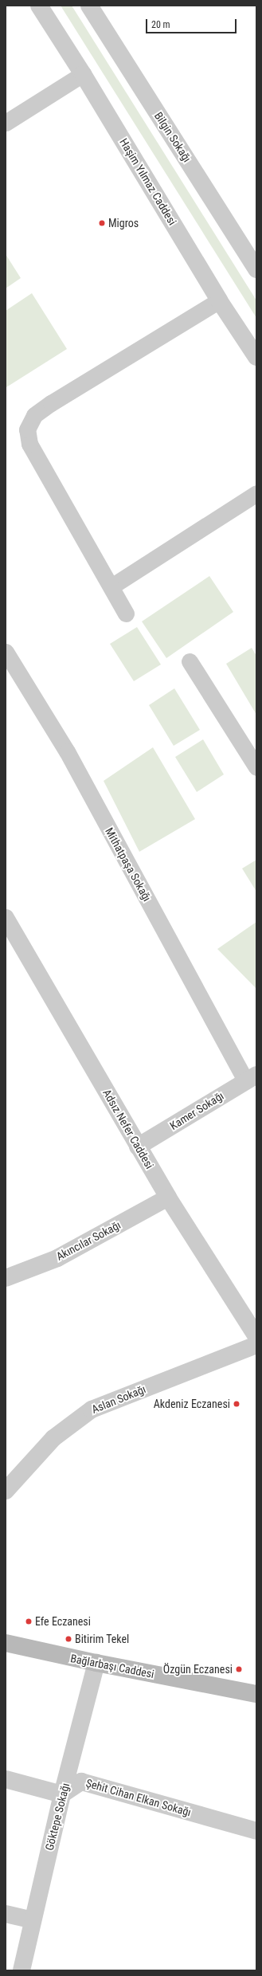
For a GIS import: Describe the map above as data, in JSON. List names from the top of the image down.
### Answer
{
  "streets": {
    "street": [
      "Bilgin Sokağı",
      "Haşim Yılmaz Caddesi",
      "Kamer Sokağı",
      "Adsız Nefer Caddesi",
      "Akıncılar Sokağı",
      "Aslan Sokağı",
      "Bağlarbaşı Caddesi",
      "Şehit Cihan Elkan Sokağı",
      "Göktepe Sokağı"
    ],
    "lane": ["Mithatpaşa Sokağı"]
  },
  "crossings": [
    ["Mithatpaşa Sokağı", "Kamer Sokağı"],
    ["Kamer Sokağı", "Adsız Nefer Caddesi"],
    ["Adsız Nefer Caddesi", "Akıncılar Sokağı"],
    ["Bağlarbaşı Caddesi", "Göktepe Sokağı"],
    ["Şehit Cihan Elkan Sokağı", "Göktepe Sokağı"]
  ],
  "places": [
    "Migros",
    "Akdeniz Eczanesi",
    "Efe Eczanesi",
    "Bitirim Tekel",
    "Özgün Eczanesi"
  ],
  "scale_bar": "20 m"
}
